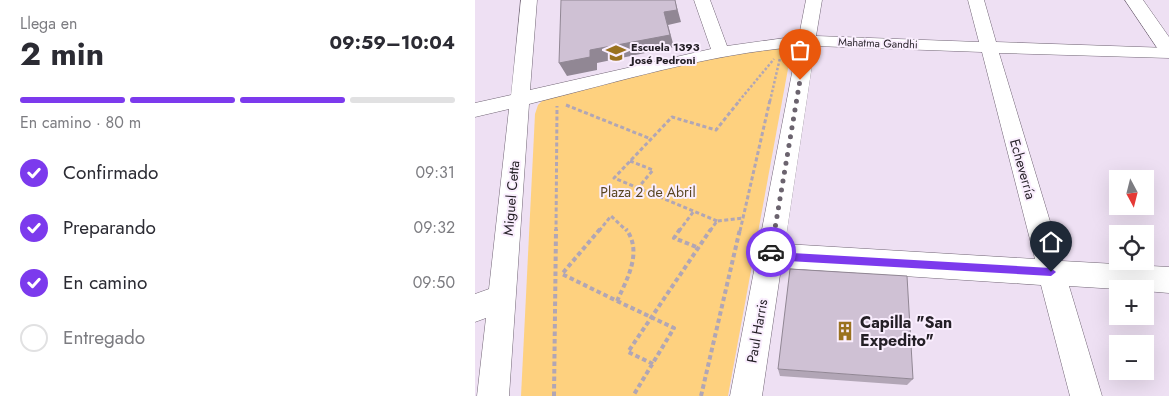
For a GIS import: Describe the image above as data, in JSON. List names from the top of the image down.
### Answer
{
  "streets": {
    "street": [
      "Mahatma Gandhi",
      "Echeverría",
      "Miguel Cetta",
      "Paul Harris"
    ]
  },
  "crossings": [
    ["Mahatma Gandhi", "Echeverría"],
    ["Mahatma Gandhi", "Miguel Cetta"],
    ["Mahatma Gandhi", "Paul Harris"]
  ],
  "parks": ["Plaza 2 de Abril"],
  "places": {
    "school or university": ["Escuela 1393 José Pedroni"],
    "building": ["Capilla \"San Expedito\""]
  },
  "north": "bottom",
  "page": {
    "heading": ["2 min", "Llega en", "09:59–10:04"],
    "bar": "En camino · 80 m",
    "list": [
      ["Confirmado", "09:31"],
      ["Preparando", "09:32"],
      ["En camino", "09:50"],
      "Entregado"
    ],
    "map_buttons": ["+", "−"]
  }
}
